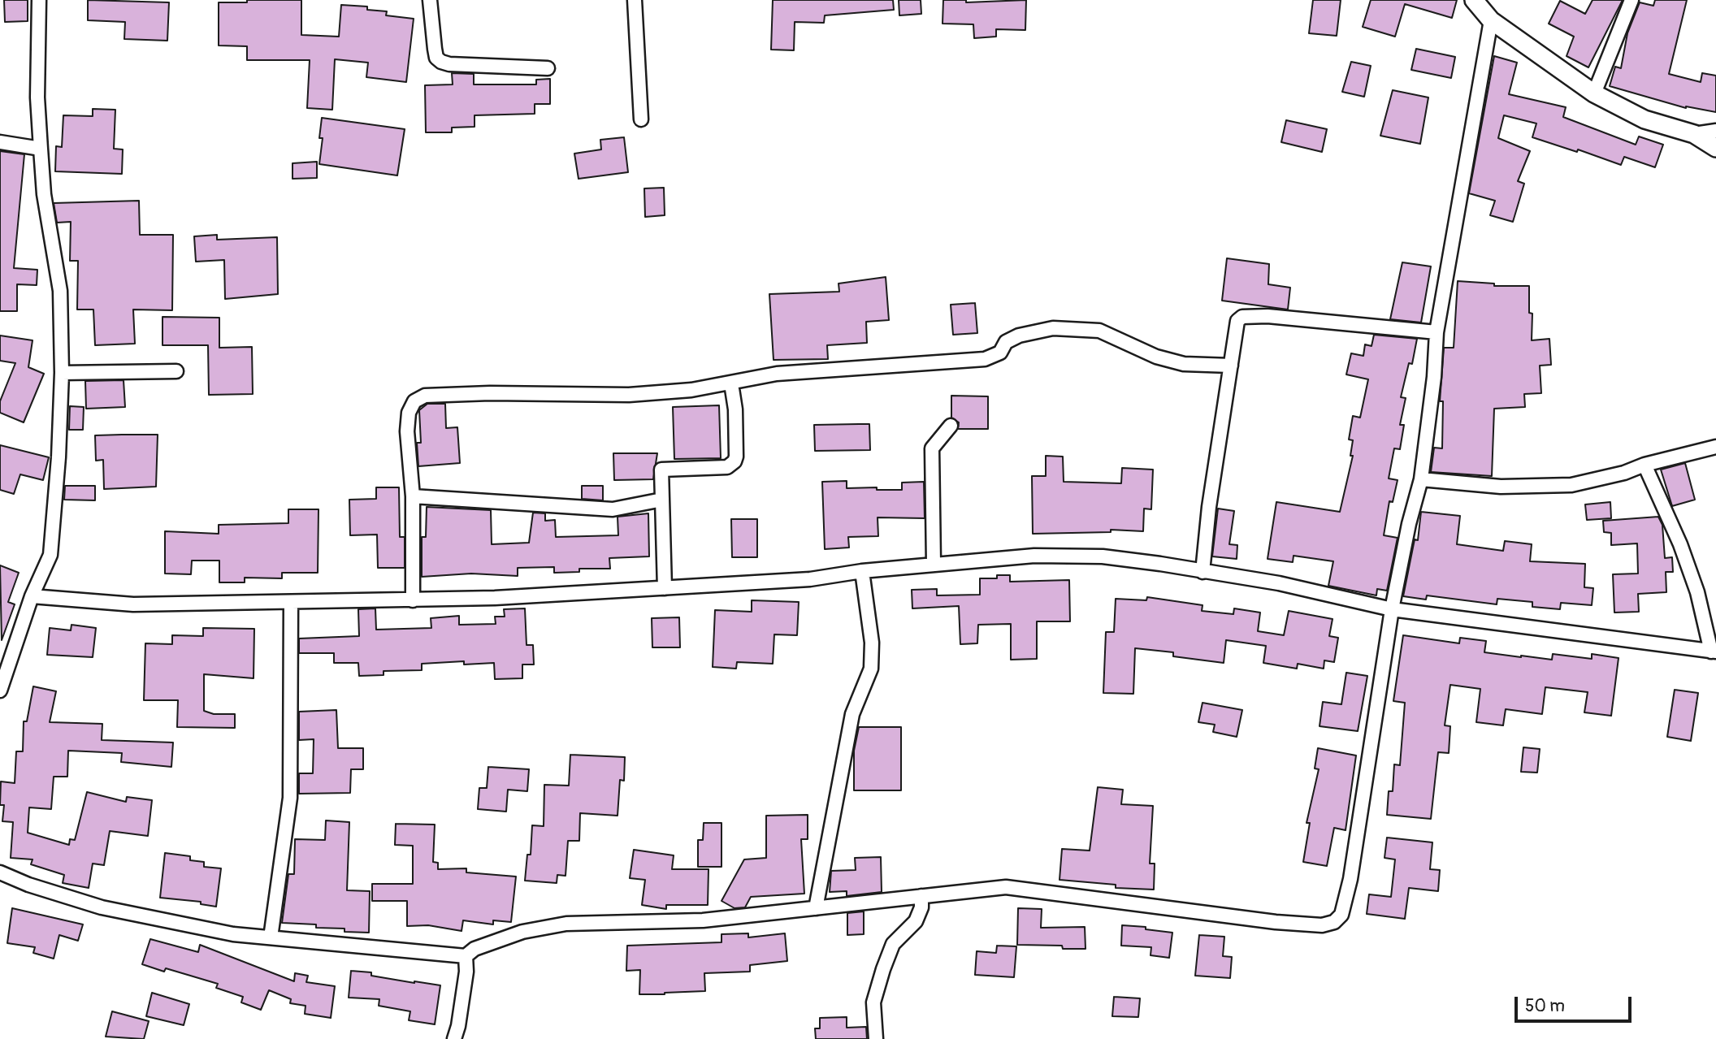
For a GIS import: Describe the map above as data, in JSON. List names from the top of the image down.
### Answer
{
  "scale_bar": "50 m"
}
